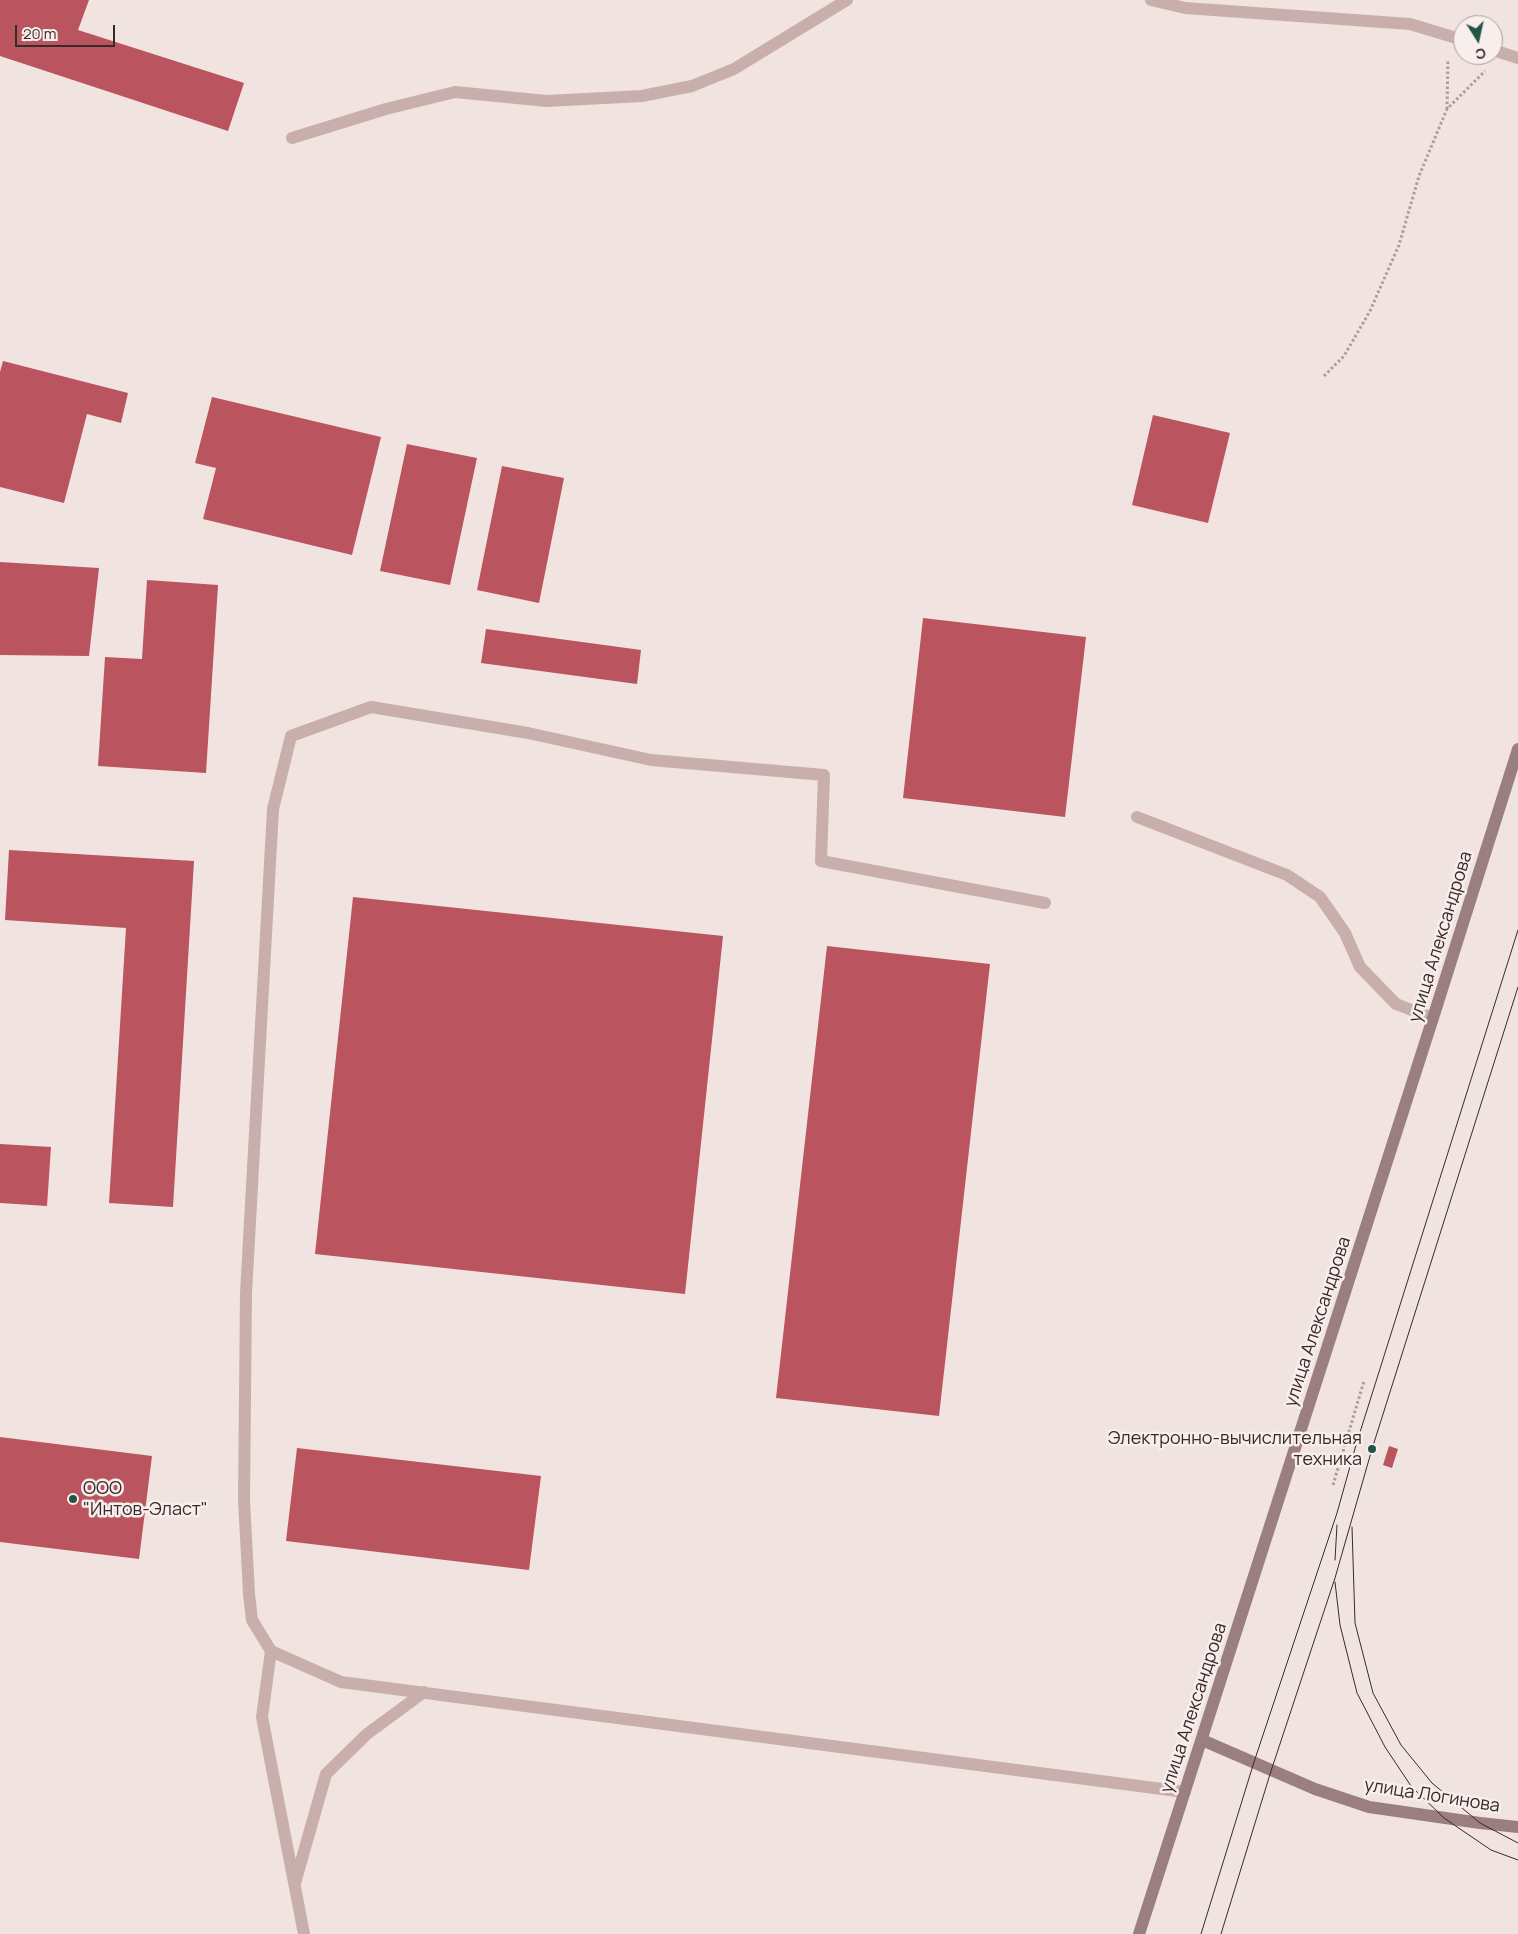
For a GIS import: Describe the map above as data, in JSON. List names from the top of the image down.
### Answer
{
  "streets": {
    "street": ["улица Александрова", "улица Логинова"]
  },
  "crossings": [
    ["улица Александрова", "улица Логинова"]
  ],
  "places": ["Электронно-вычислительная техника", "ООО \"Интов-Эласт\""],
  "scale_bar": "20 m",
  "north": "bottom"
}
